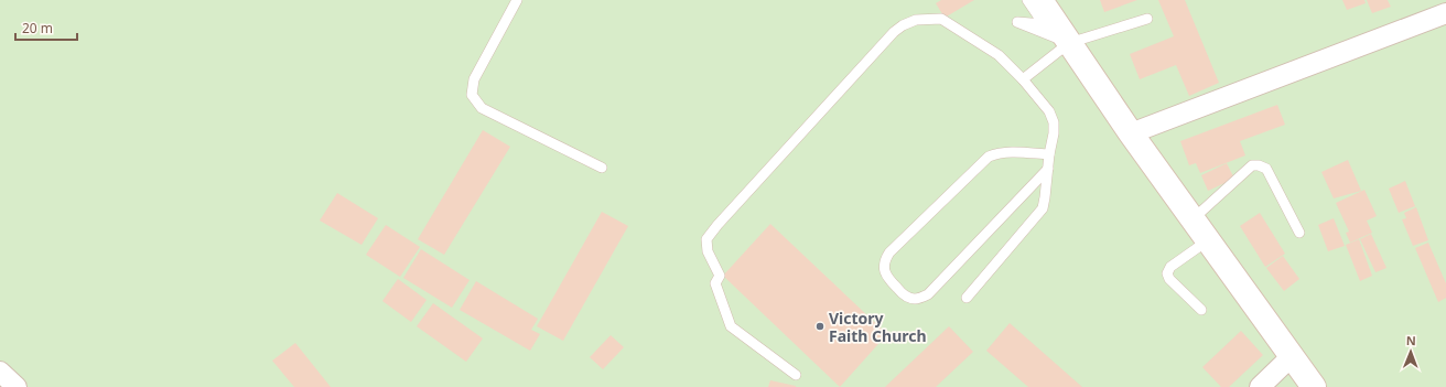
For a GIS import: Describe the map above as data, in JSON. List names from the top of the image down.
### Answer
{
  "places": ["Victory Faith Church"],
  "scale_bar": "20 m",
  "north": "top"
}
